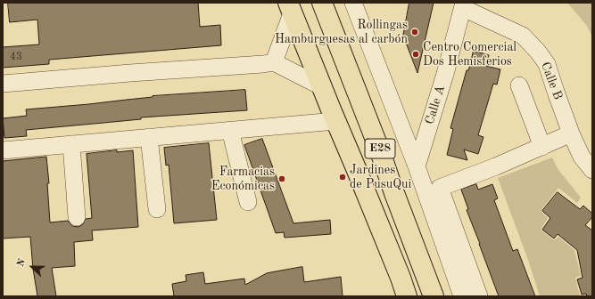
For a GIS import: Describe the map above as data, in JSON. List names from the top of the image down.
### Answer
{
  "streets": {
    "main road": ["E28"],
    "street": ["Calle B", "Calle A"]
  },
  "crossings": [
    ["Calle B", "Calle A"]
  ],
  "places": [
    "Rollingas Hamburguesas al carbón",
    "Centro Comercial Dos Hemisferios",
    "Jardines de PusuQui",
    "Farmacias Económicas"
  ],
  "house_numbers": ["43"],
  "north": "left"
}
